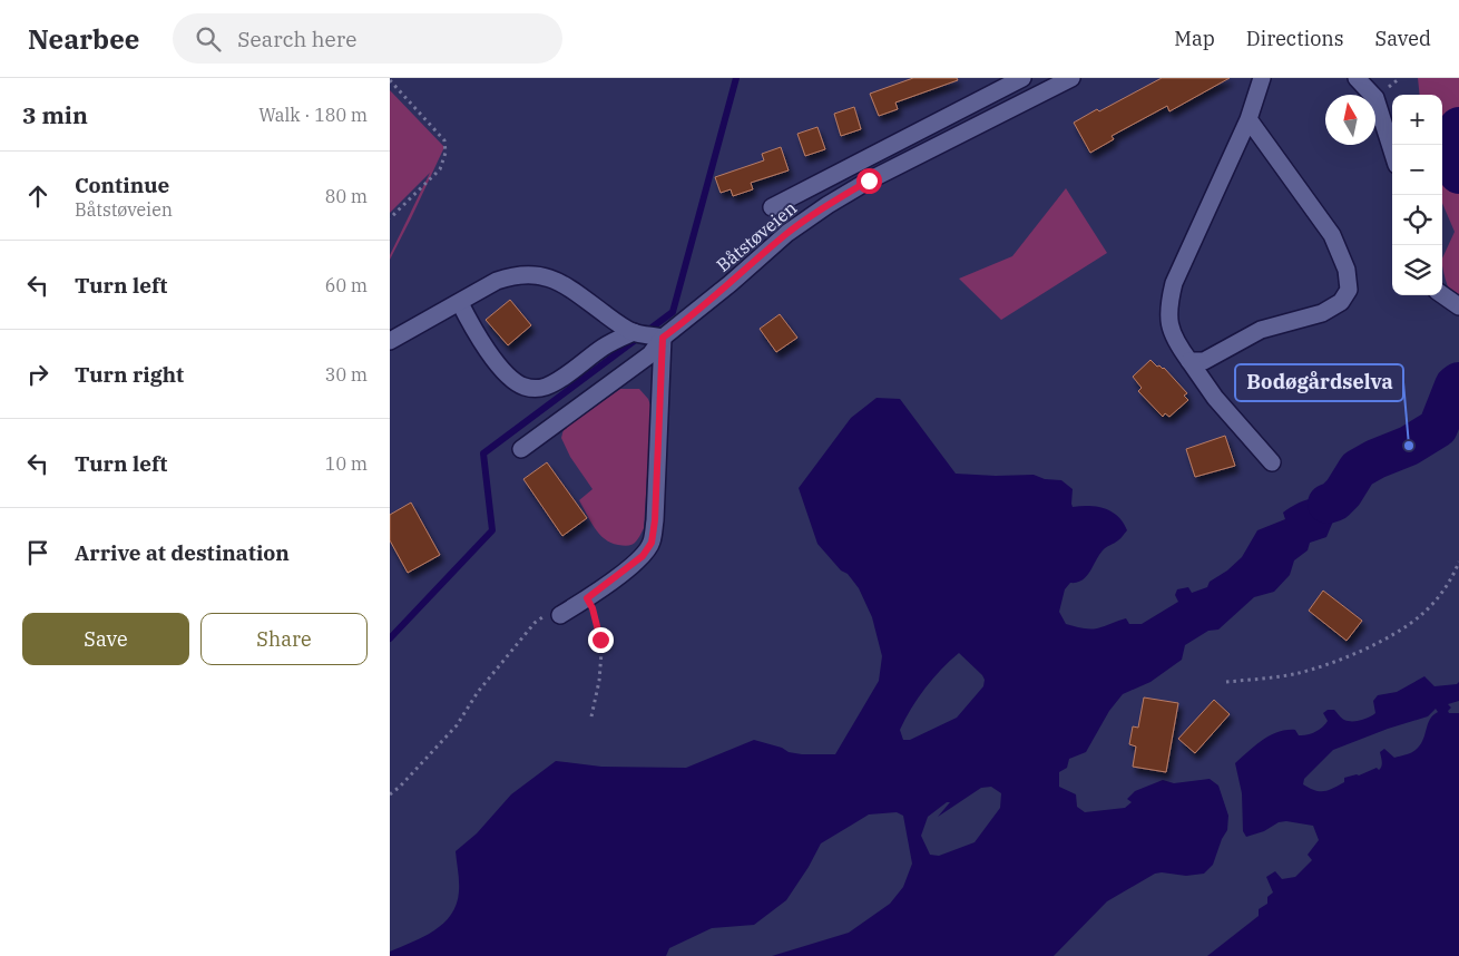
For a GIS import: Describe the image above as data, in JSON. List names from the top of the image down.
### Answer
{
  "streets": {
    "street": ["Båtstøveien"]
  },
  "places": ["Bodøgårdselva"],
  "north": "top",
  "page": {
    "header": "Nearbee",
    "search": "Search here",
    "nav": ["Map", "Directions", "Saved"],
    "heading": ["3 min", "Walk · 180 m"],
    "map_buttons": ["+", "−"],
    "list": [
      ["Continue", "Båtstøveien", "80 m"],
      ["Turn left", "60 m"],
      ["Turn right", "30 m"],
      ["Turn left", "10 m"],
      "Arrive at destination"
    ],
    "buttons": ["Save", "Share"]
  }
}
